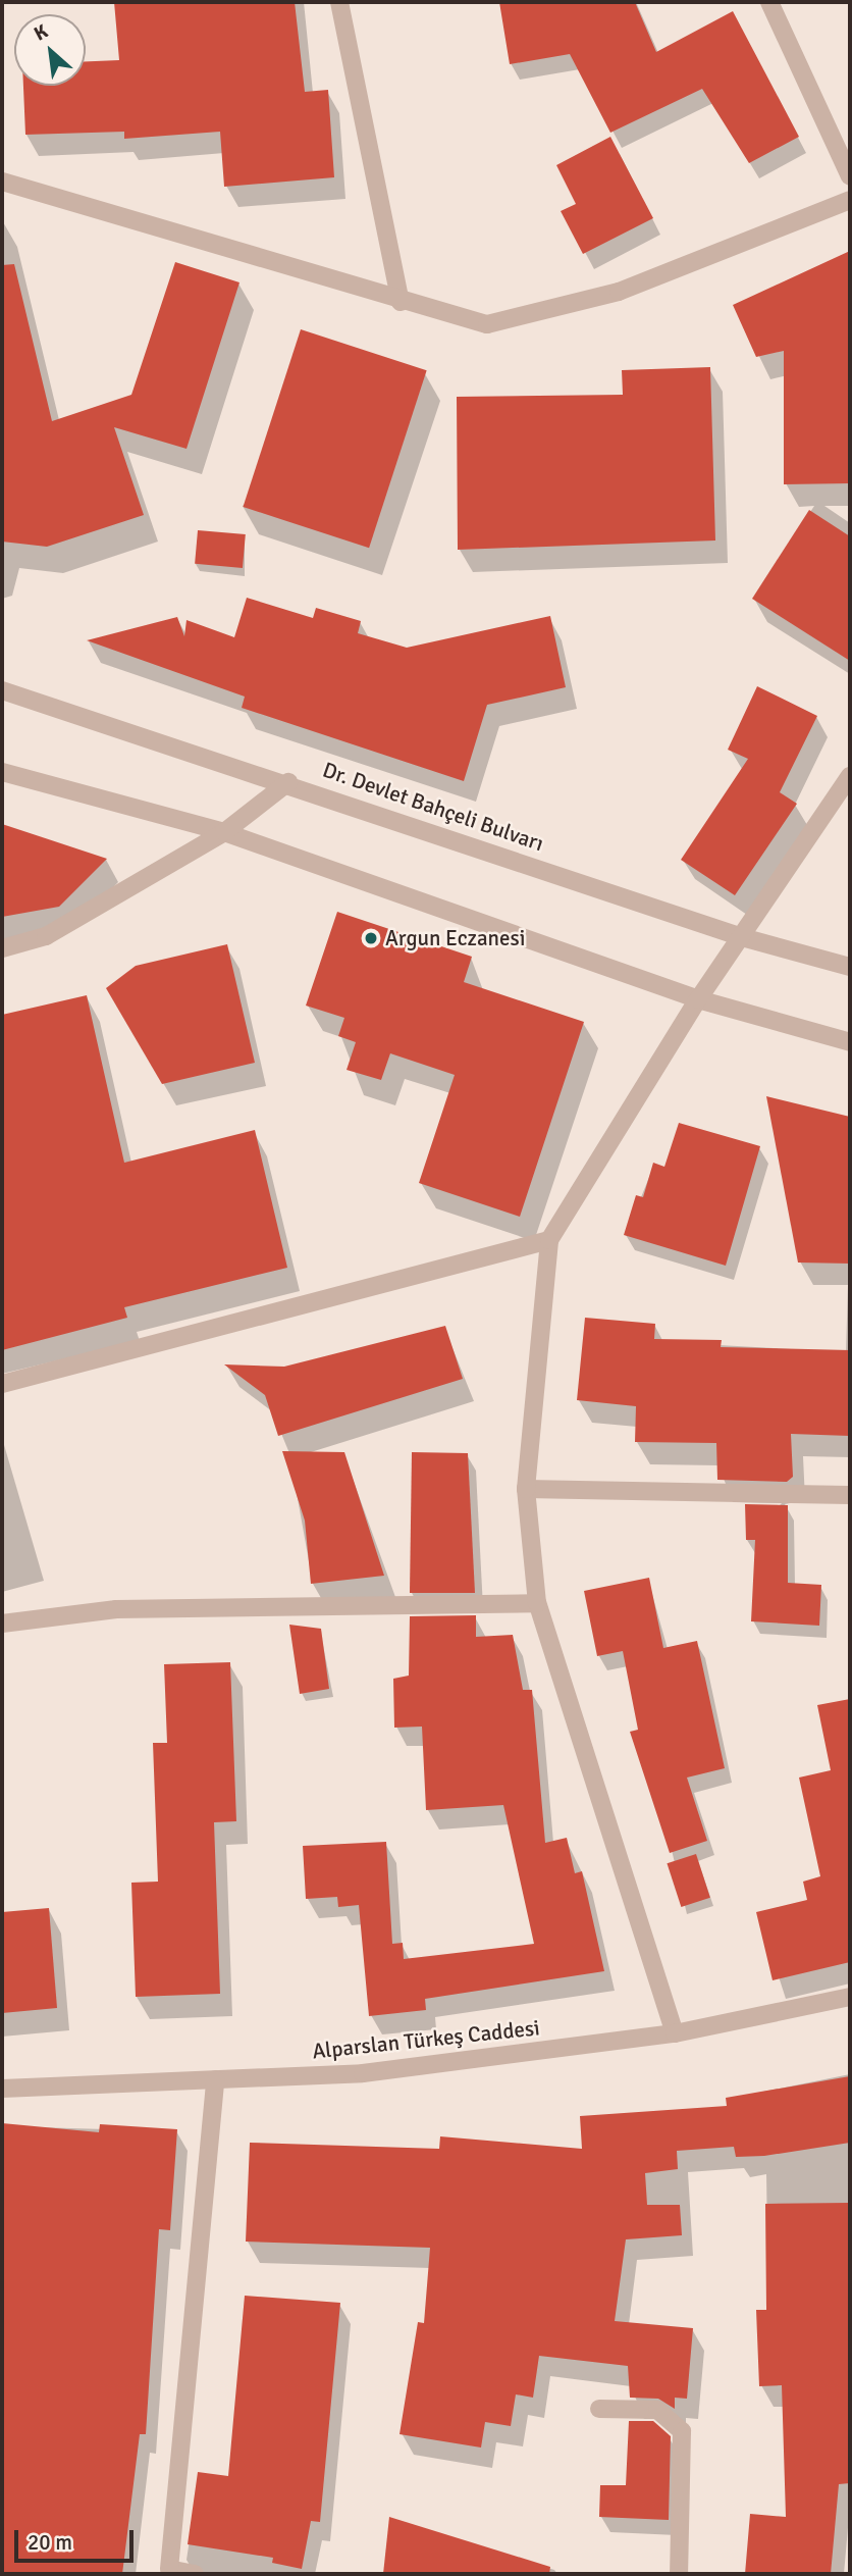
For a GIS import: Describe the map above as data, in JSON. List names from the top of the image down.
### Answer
{
  "streets": {
    "street": ["Dr. Devlet Bahçeli Bulvarı", "Alparslan Türkeş Caddesi"]
  },
  "places": ["Argun Eczanesi"],
  "scale_bar": "20 m",
  "north": "top left"
}
